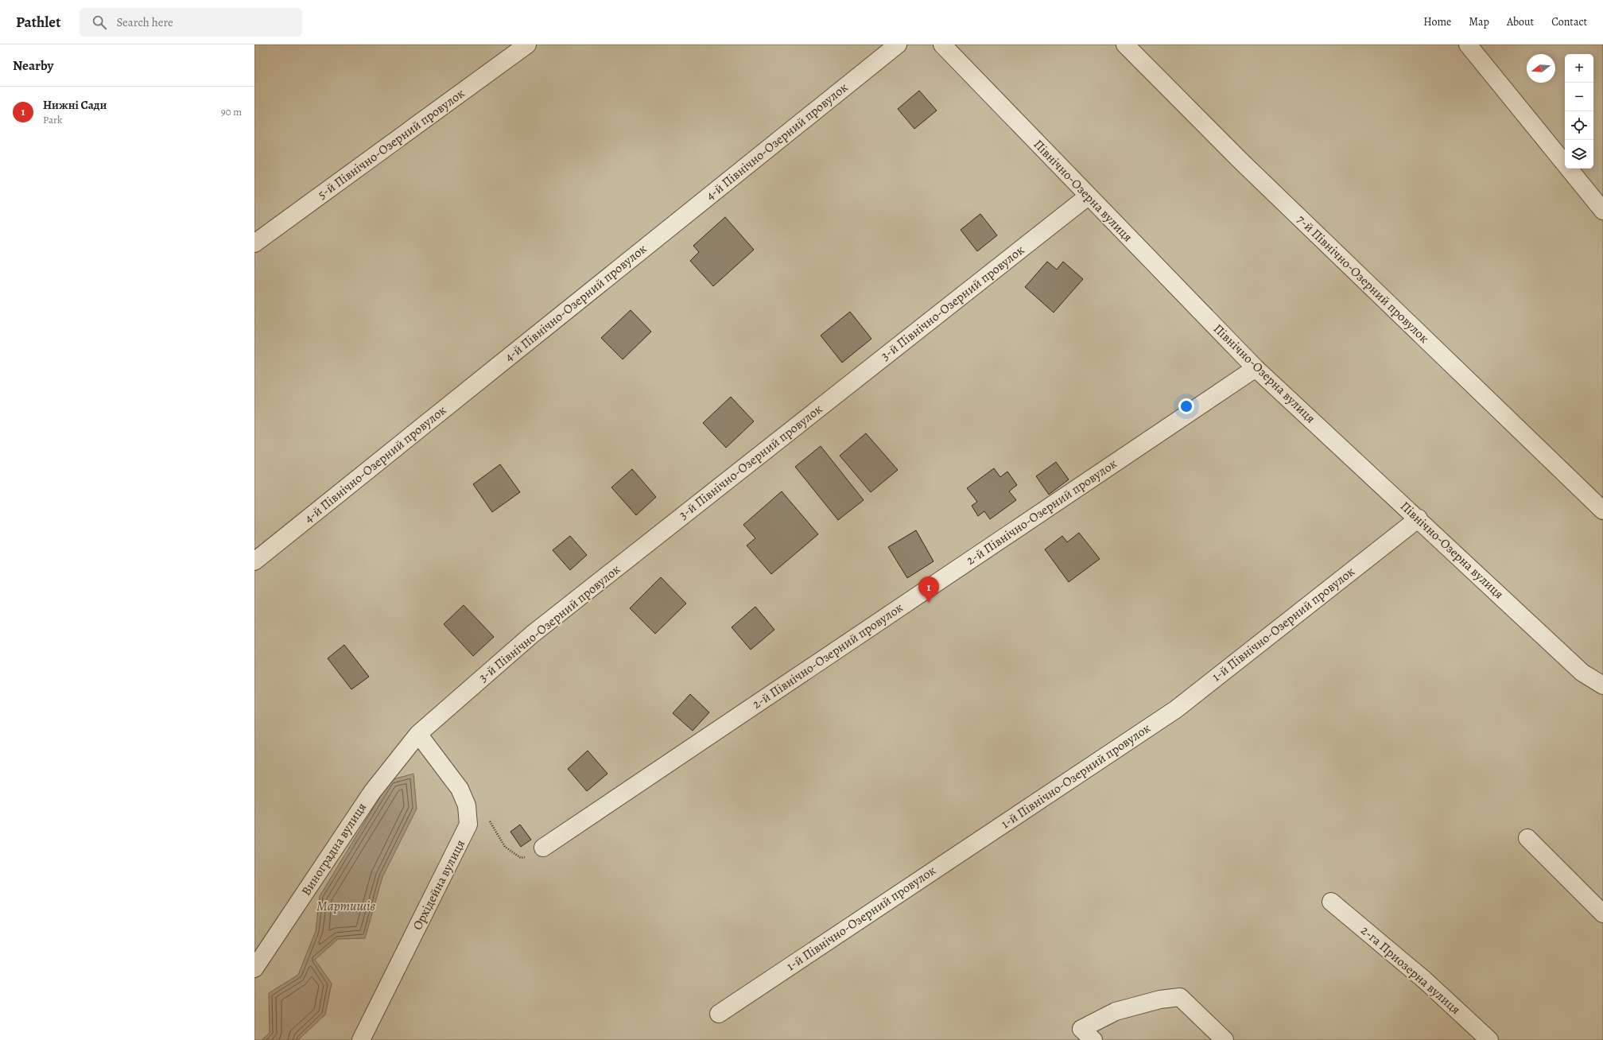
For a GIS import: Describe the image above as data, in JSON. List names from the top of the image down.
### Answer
{
  "streets": {
    "street": [
      "4-й Північно-Озерний провулок",
      "5-й Північно-Озерний провулок",
      "Північно-Озерна вулиця",
      "7-й Північно-Озерний провулок",
      "3-й Північно-Озерний провулок",
      "2-й Північно-Озерний провулок",
      "1-й Північно-Озерний провулок",
      "Виноградна вулиця",
      "Орхідейна вулиця",
      "2-га Приозерна вулиця"
    ]
  },
  "crossings": [
    ["Північно-Озерна вулиця", "3-й Північно-Озерний провулок"],
    ["Північно-Озерна вулиця", "2-й Північно-Озерний провулок"],
    ["Північно-Озерна вулиця", "1-й Північно-Озерний провулок"],
    ["3-й Північно-Озерний провулок", "Виноградна вулиця"],
    ["3-й Північно-Озерний провулок", "Орхідейна вулиця"],
    ["Виноградна вулиця", "Орхідейна вулиця"]
  ],
  "water": ["Мартишів"],
  "north": "left",
  "page": {
    "header": "Pathlet",
    "search": "Search here",
    "nav": [
      "Home",
      "Map",
      "About",
      "Contact"
    ],
    "heading": "Nearby",
    "map_buttons": ["+", "−"],
    "list": [
      {
        "mark": "1",
        "name": "Нижні Сади",
        "note": "Park",
        "value": "90 m"
      }
    ],
    "pins": "1"
  }
}
